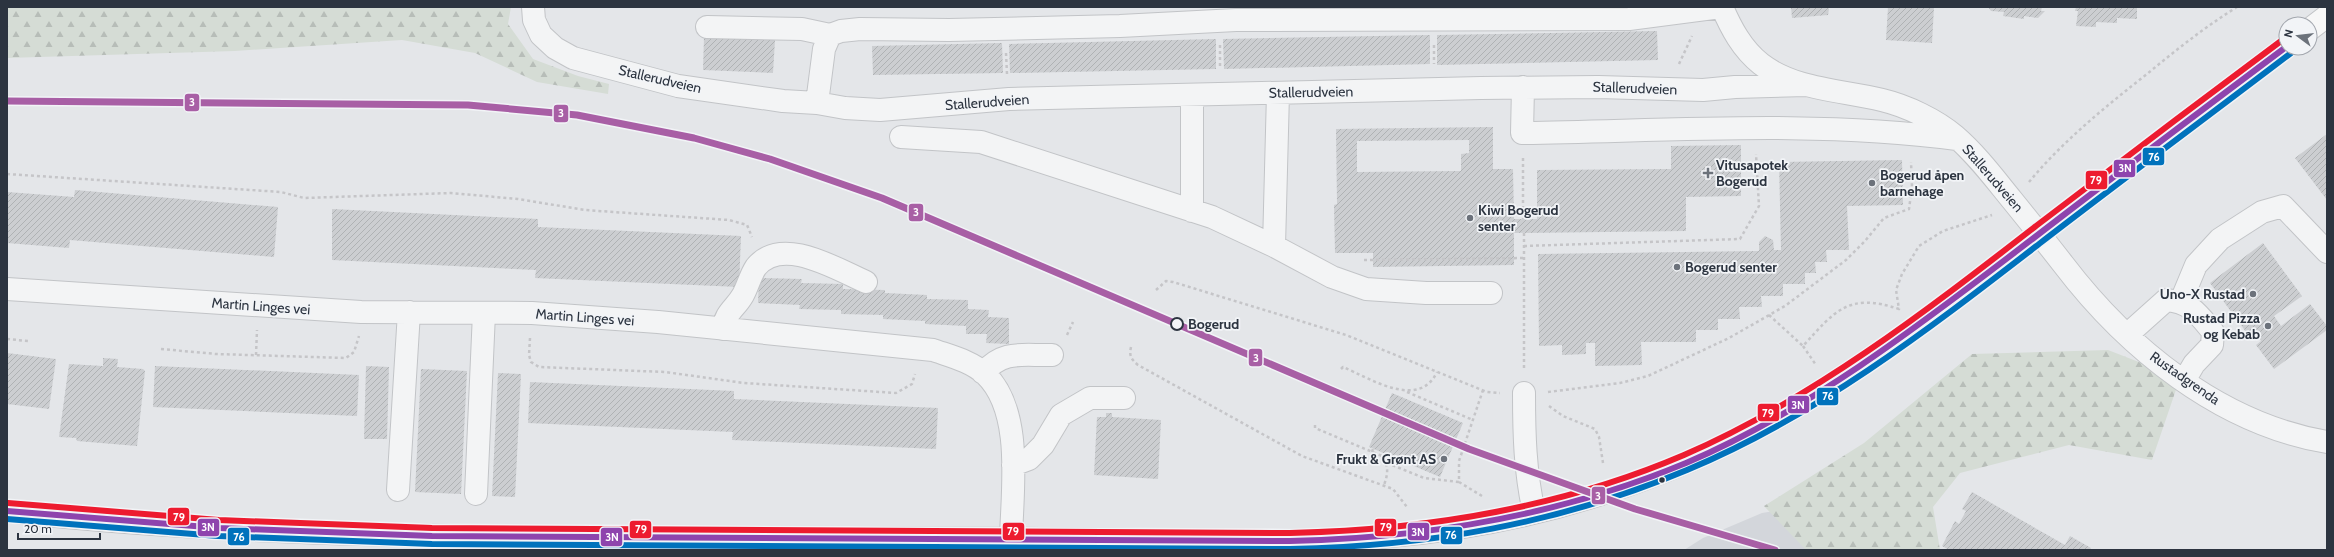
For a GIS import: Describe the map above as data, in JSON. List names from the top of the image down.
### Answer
{
  "streets": {
    "street": ["Stallerudveien", "Martin Linges vei", "Rustadgrenda"]
  },
  "crossings": [
    ["Stallerudveien", "Rustadgrenda"]
  ],
  "places": {
    "health": ["Vitusapotek Bogerud"],
    "other": [
      "Bogerud åpen barnehage",
      "Kiwi Bogerud senter",
      "Bogerud senter",
      "Uno-X Rustad",
      "Bogerud",
      "Rustad Pizza og Kebab",
      "Frukt & Grønt AS"
    ]
  },
  "lines": [
    "transit line 79",
    "transit line 3N",
    "transit line 76",
    "transit line 3"
  ],
  "scale_bar": "20 m",
  "north": "left"
}
